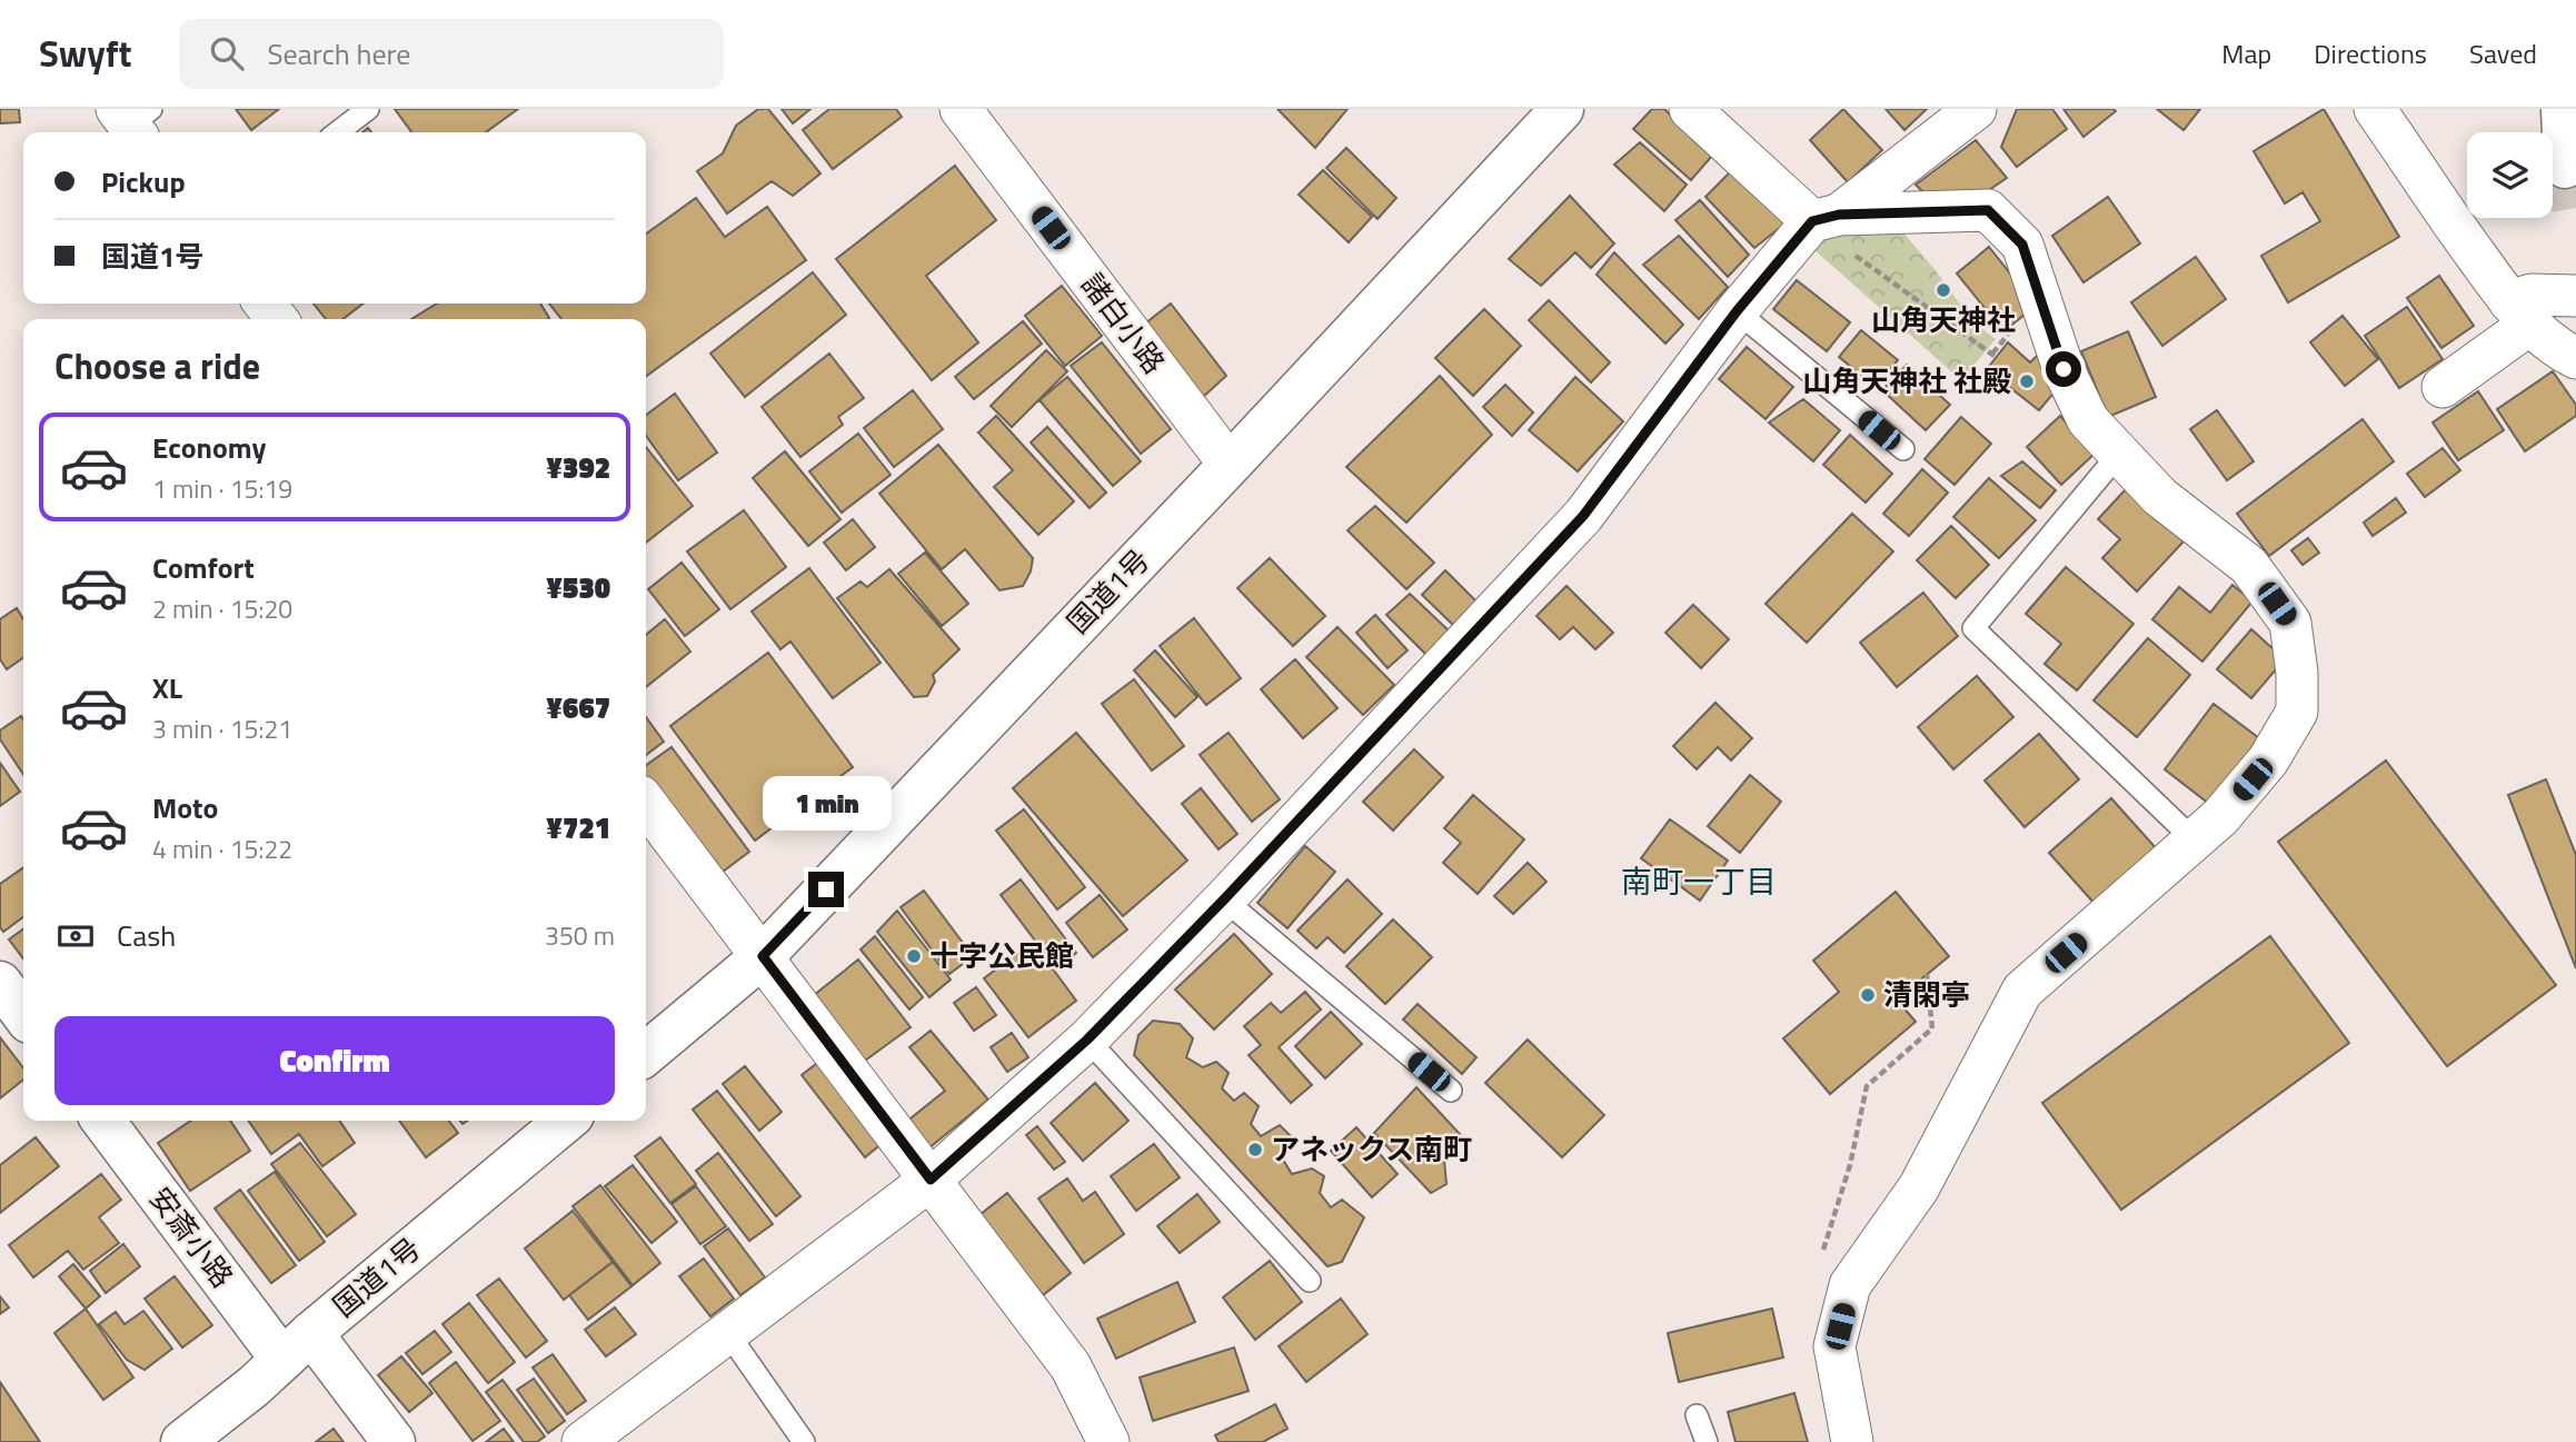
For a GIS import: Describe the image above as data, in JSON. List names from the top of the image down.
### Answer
{
  "streets": {
    "main road": ["国道1号", "安斎小路"],
    "street": ["諸白小路"]
  },
  "crossings": [
    ["諸白小路", "国道1号"],
    ["国道1号", "安斎小路"]
  ],
  "districts": ["南町一丁目"],
  "places": [
    "山角天神社",
    "山角天神社 社殿",
    "十字公民館",
    "清閑亭",
    "アネックス南町"
  ],
  "page": {
    "header": "Swyft",
    "search": "Search here",
    "nav": ["Map", "Directions", "Saved"],
    "banner": ["Pickup", "国道1号"],
    "heading": "Choose a ride",
    "list": [
      {
        "name": "Economy",
        "note": "1 min · 15:19",
        "value": "¥392"
      },
      {
        "name": "Comfort",
        "note": "2 min · 15:20",
        "value": "¥530"
      },
      {
        "name": "XL",
        "note": "3 min · 15:21",
        "value": "¥667"
      },
      {
        "name": "Moto",
        "note": "4 min · 15:22",
        "value": "¥721"
      }
    ],
    "bubble": "1 min",
    "pay": ["Cash", "350 m"],
    "buttons": "Confirm"
  }
}
